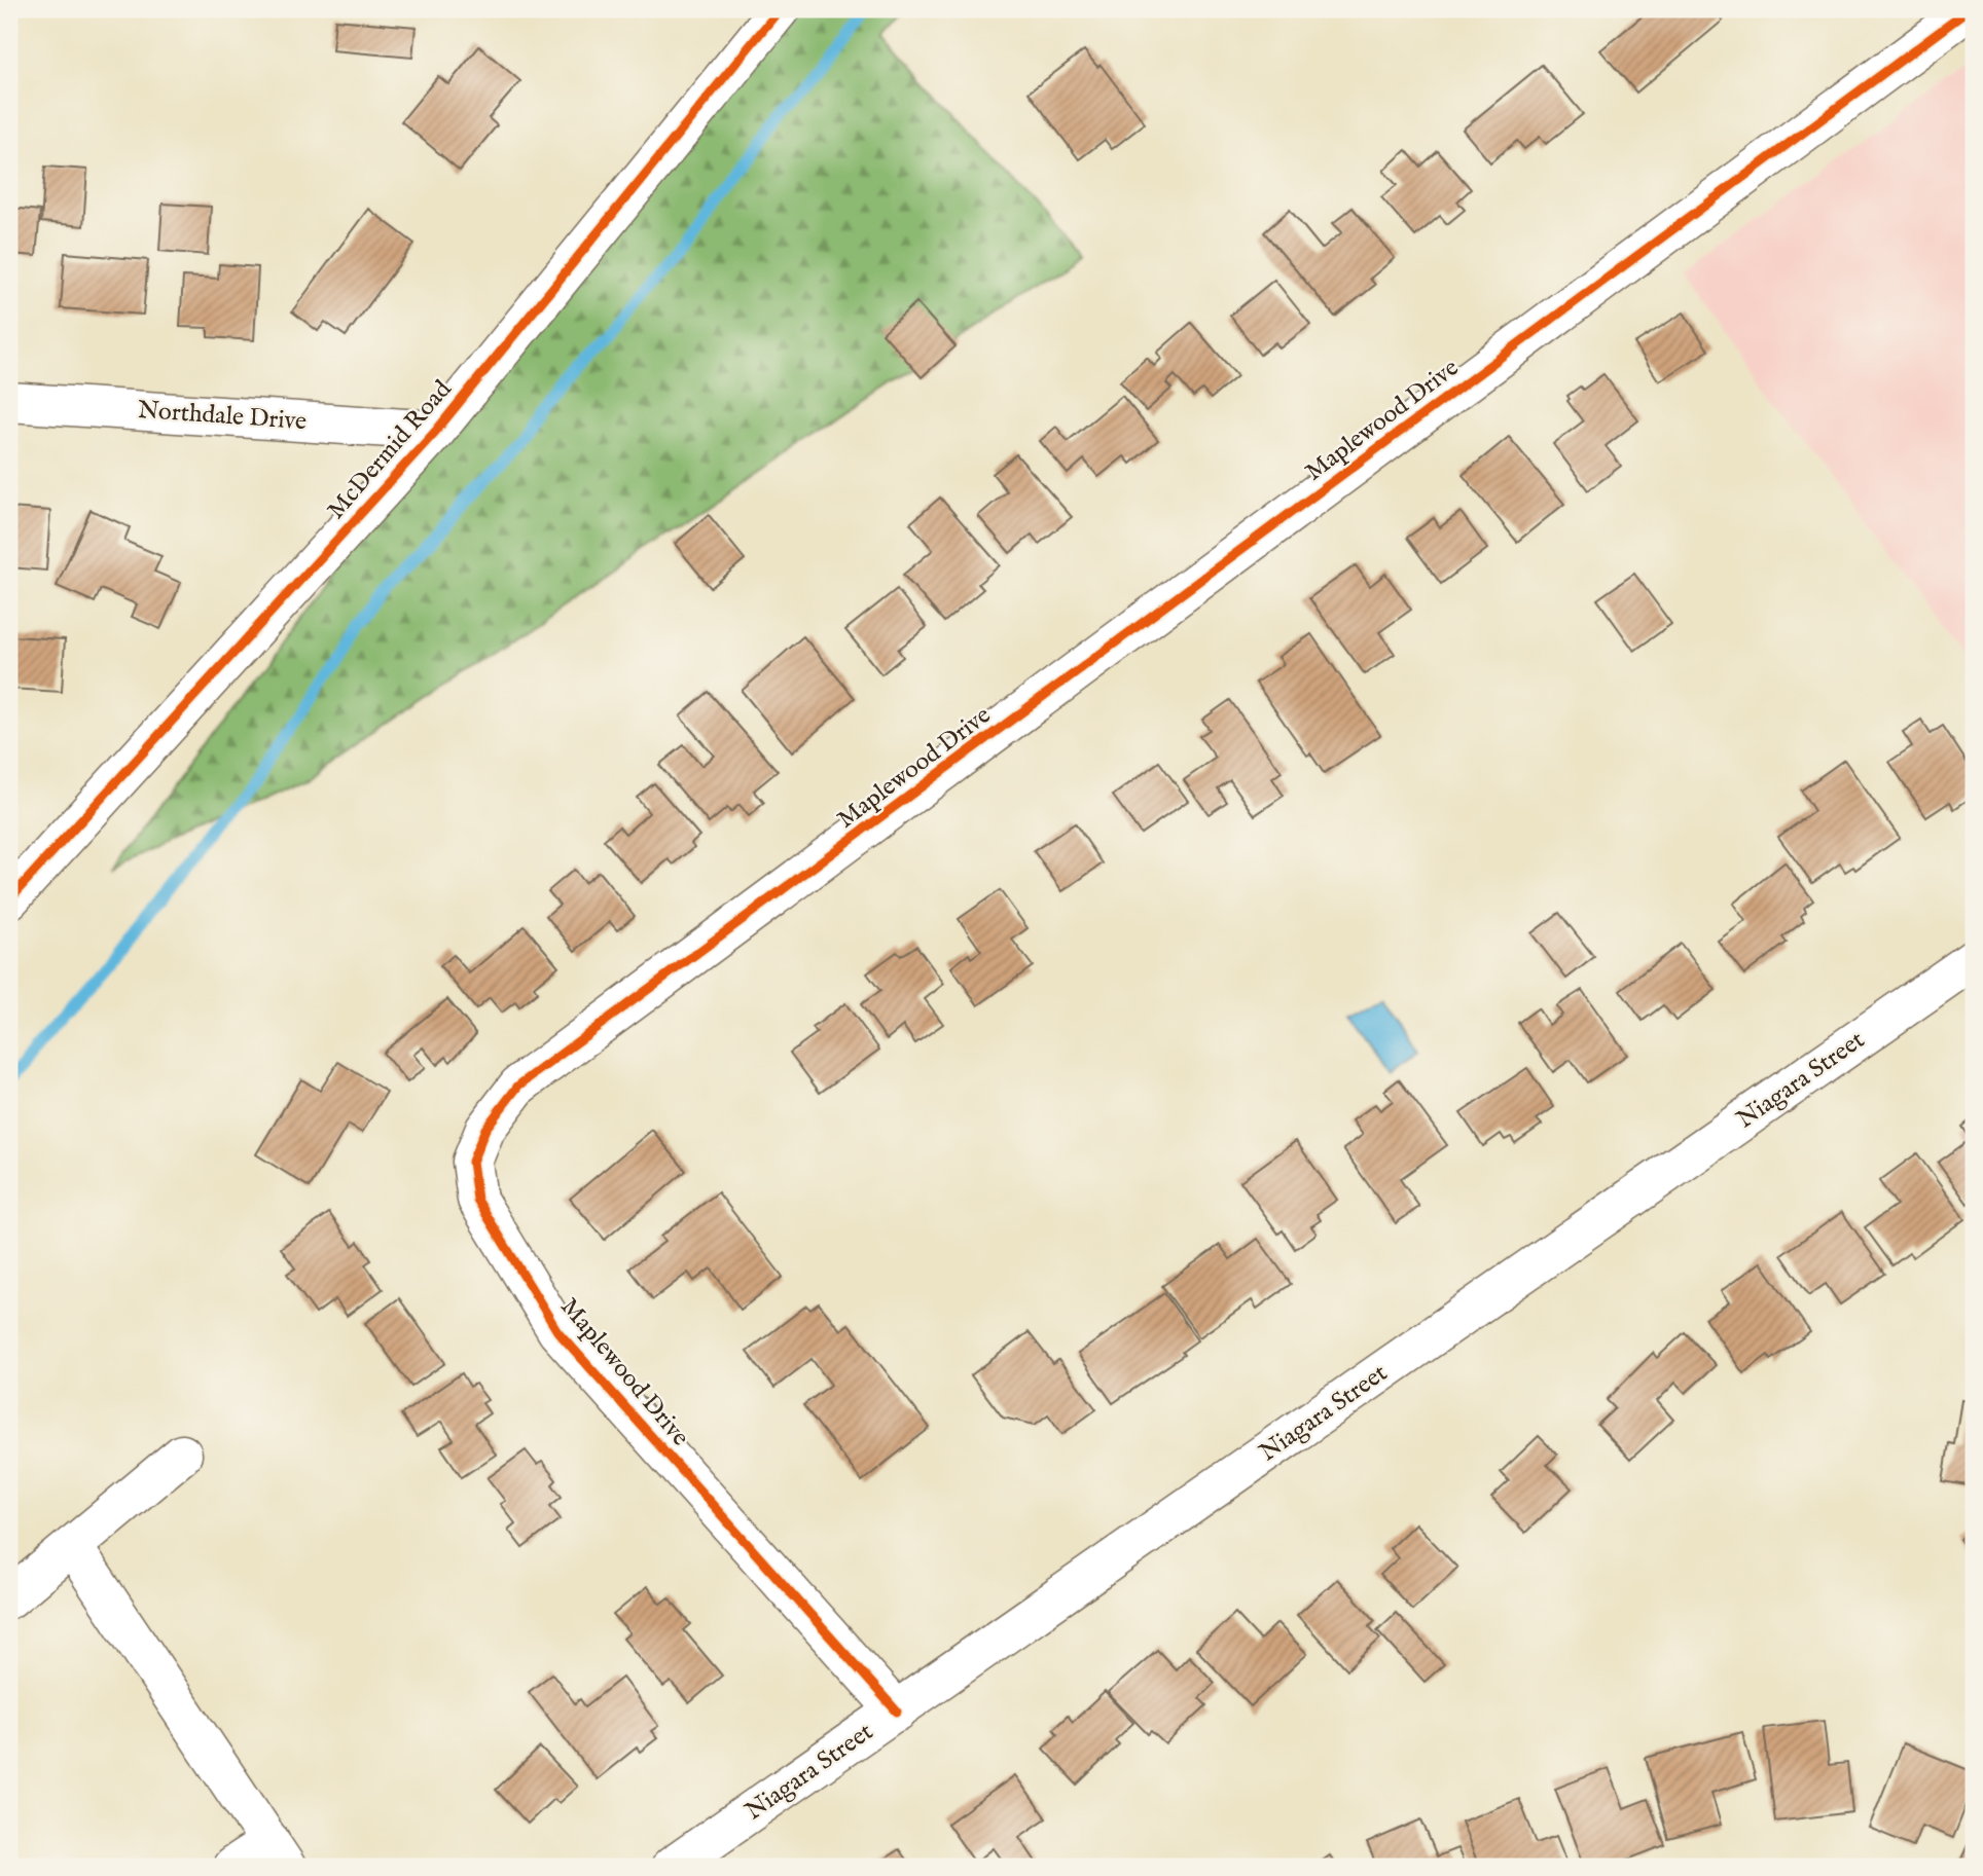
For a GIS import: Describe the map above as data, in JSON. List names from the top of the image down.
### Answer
{
  "streets": {
    "street": [
      "Northdale Drive",
      "Maplewood Drive",
      "McDermid Road",
      "Niagara Street"
    ]
  },
  "crossings": [
    ["Northdale Drive", "McDermid Road"],
    ["Maplewood Drive", "Niagara Street"]
  ]
}
